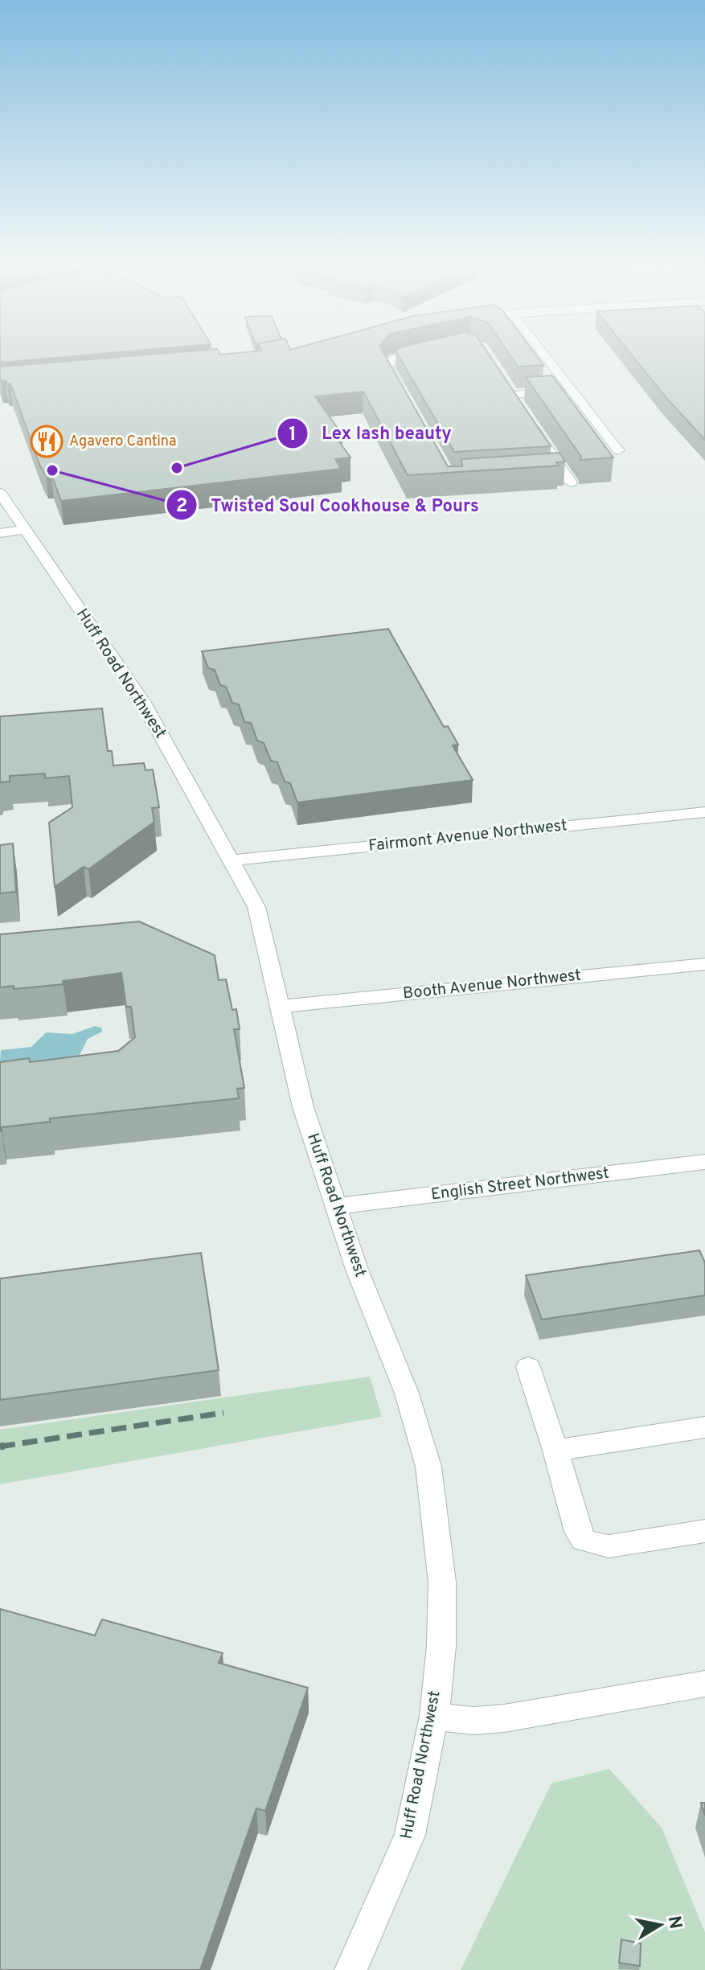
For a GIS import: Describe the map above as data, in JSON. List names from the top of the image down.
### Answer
{
  "streets": {
    "street": [
      "Huff Road Northwest",
      "Fairmont Avenue Northwest",
      "Booth Avenue Northwest",
      "English Street Northwest"
    ]
  },
  "crossings": [
    ["Huff Road Northwest", "Fairmont Avenue Northwest"],
    ["Huff Road Northwest", "Booth Avenue Northwest"],
    ["Huff Road Northwest", "English Street Northwest"]
  ],
  "places": {
    "restaurant": ["Agavero Cantina"],
    "other": ["Lex lash beauty", "Twisted Soul Cookhouse & Pours"]
  },
  "north": "right"
}
